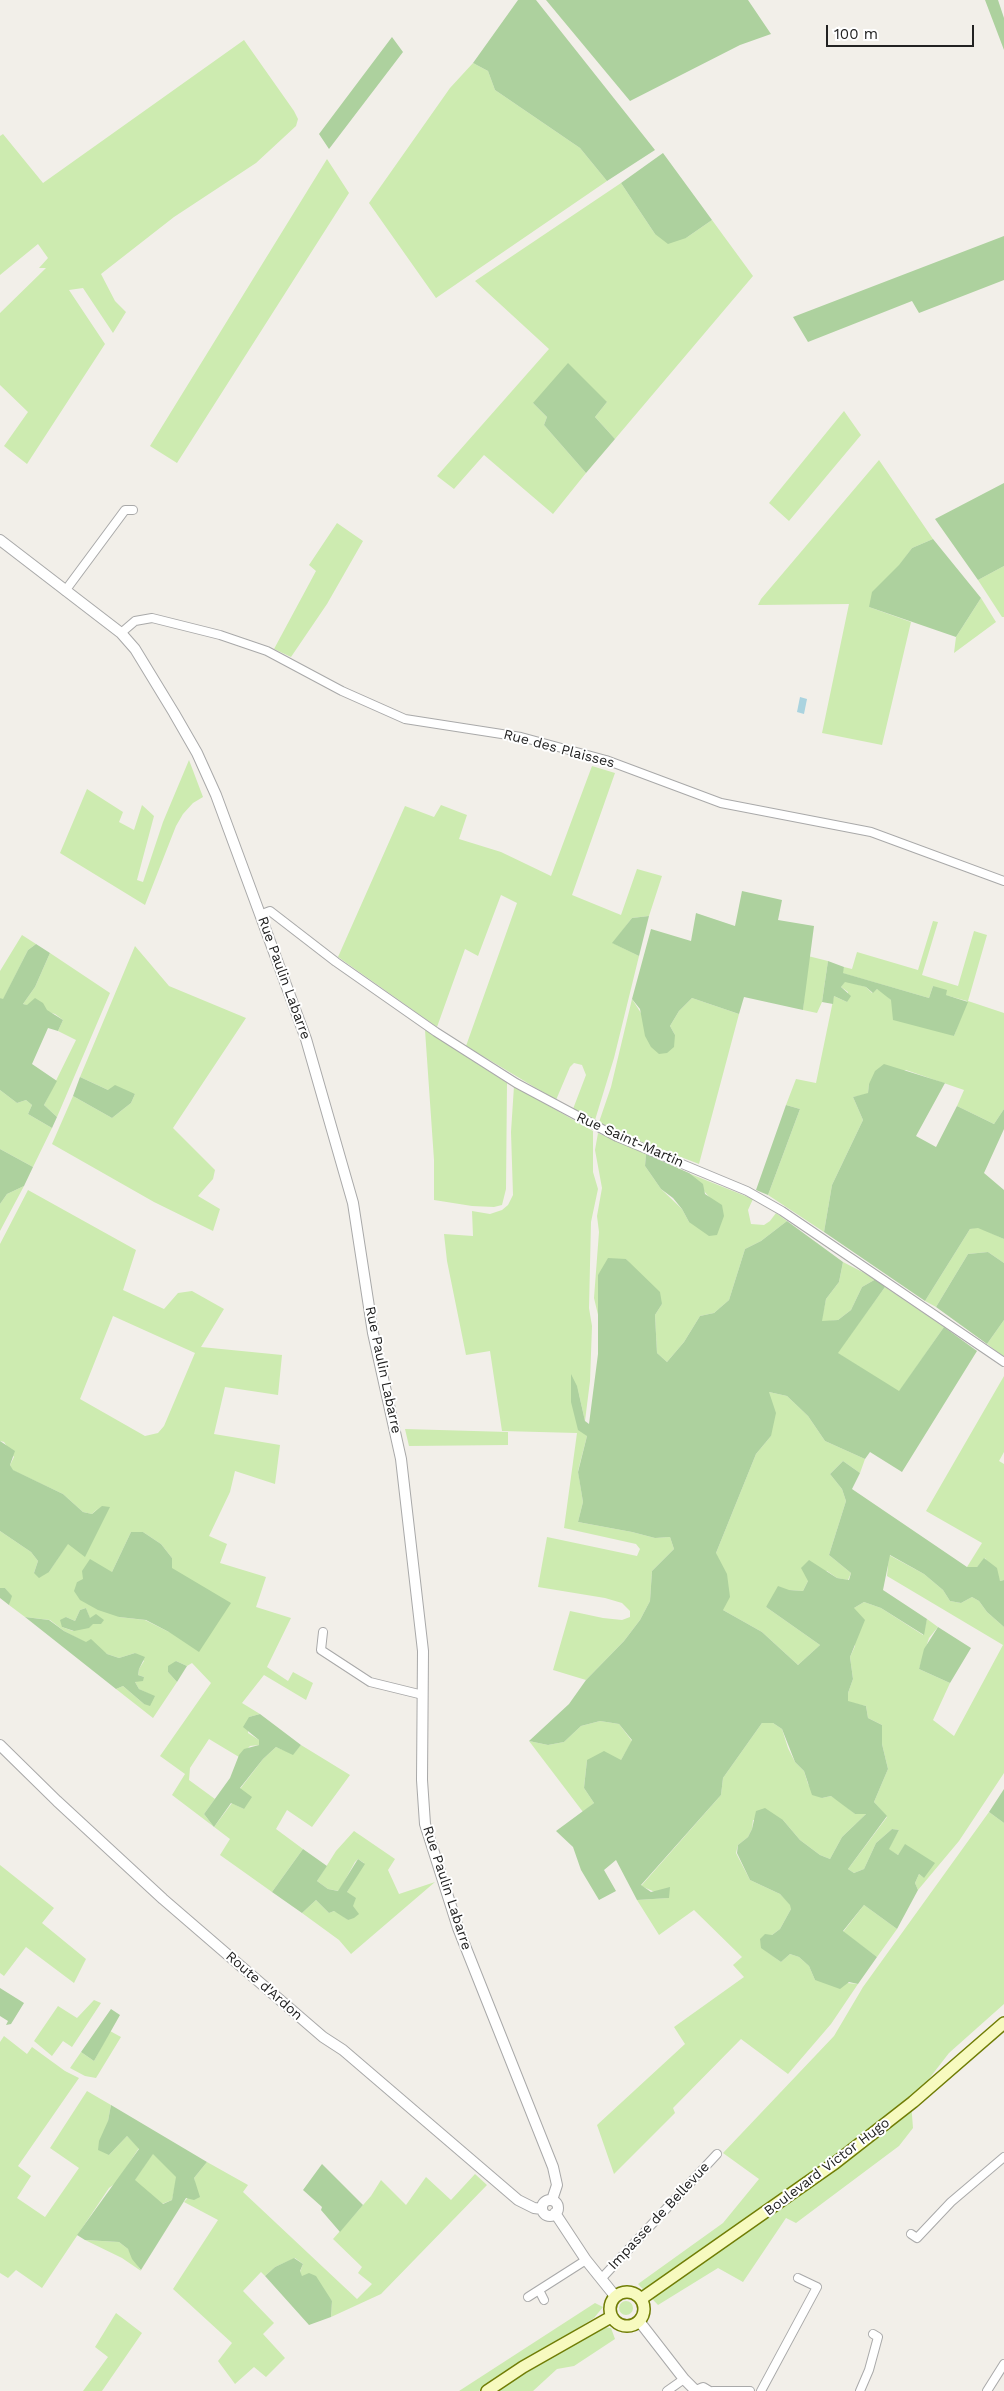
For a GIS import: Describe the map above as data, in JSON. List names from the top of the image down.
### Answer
{
  "streets": {
    "main road": ["Boulevard Victor Hugo"],
    "street": [
      "Rue des Plaisses",
      "Rue Paulin Labarre",
      "Rue Saint-Martin",
      "Route d'Ardon",
      "Impasse de Bellevue"
    ]
  },
  "crossings": [
    ["Rue des Plaisses", "Rue Paulin Labarre"],
    ["Rue Paulin Labarre", "Rue Saint-Martin"],
    ["Rue Paulin Labarre", "Route d'Ardon"]
  ],
  "scale_bar": "100 m"
}
